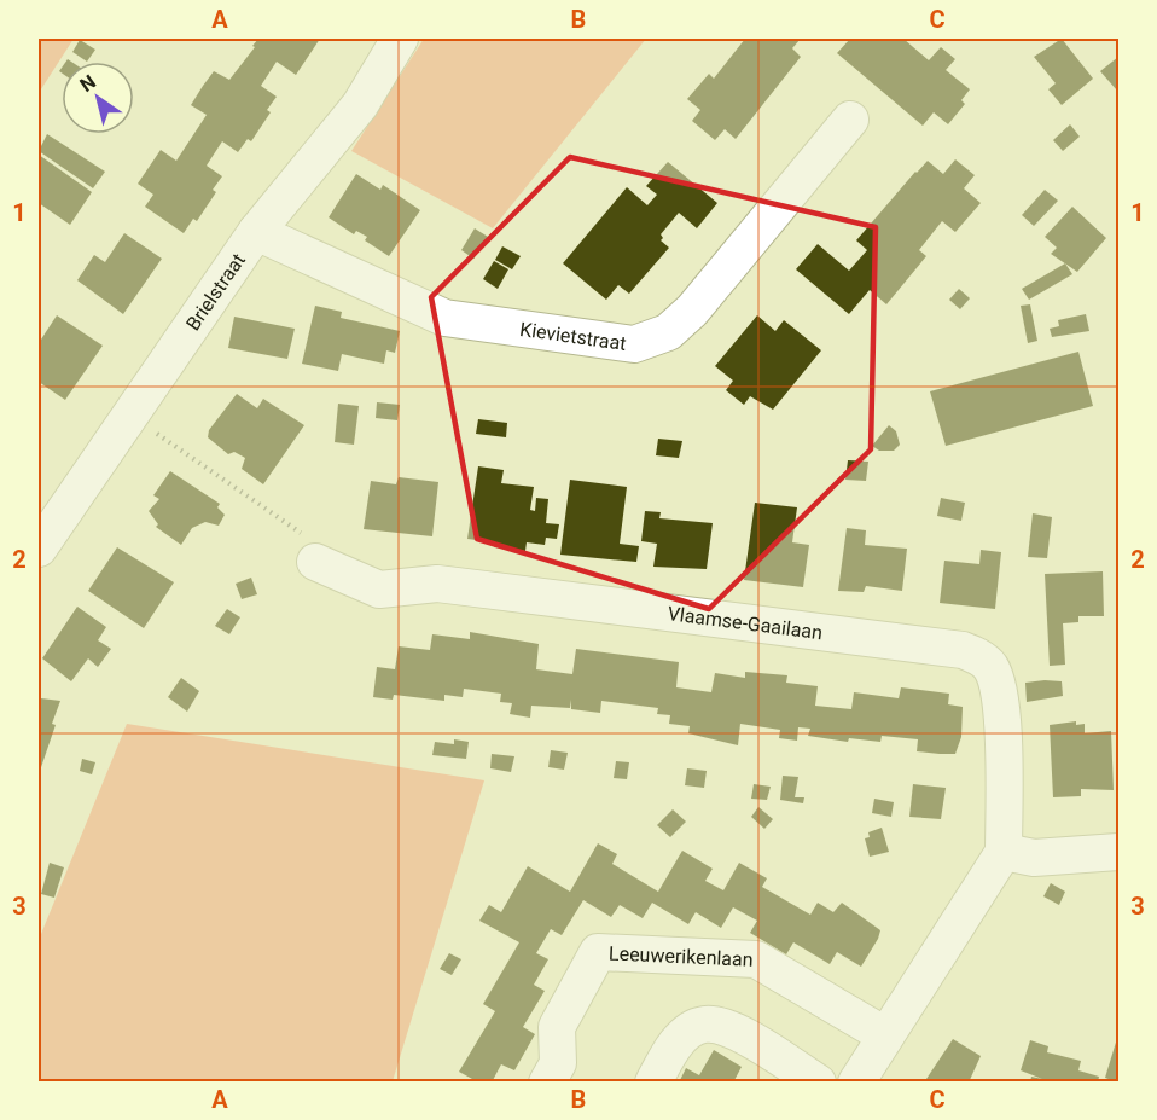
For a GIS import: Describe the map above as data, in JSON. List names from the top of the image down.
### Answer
{
  "streets": {
    "street": [
      "Brielstraat",
      "Kievietstraat",
      "Vlaamse-Gaailaan",
      "Leeuwerikenlaan"
    ]
  },
  "crossings": [
    ["Brielstraat", "Kievietstraat"]
  ],
  "north": "top left",
  "grid": {
    "columns": ["A", "B", "C"],
    "rows": ["1", "2", "3"]
  }
}
